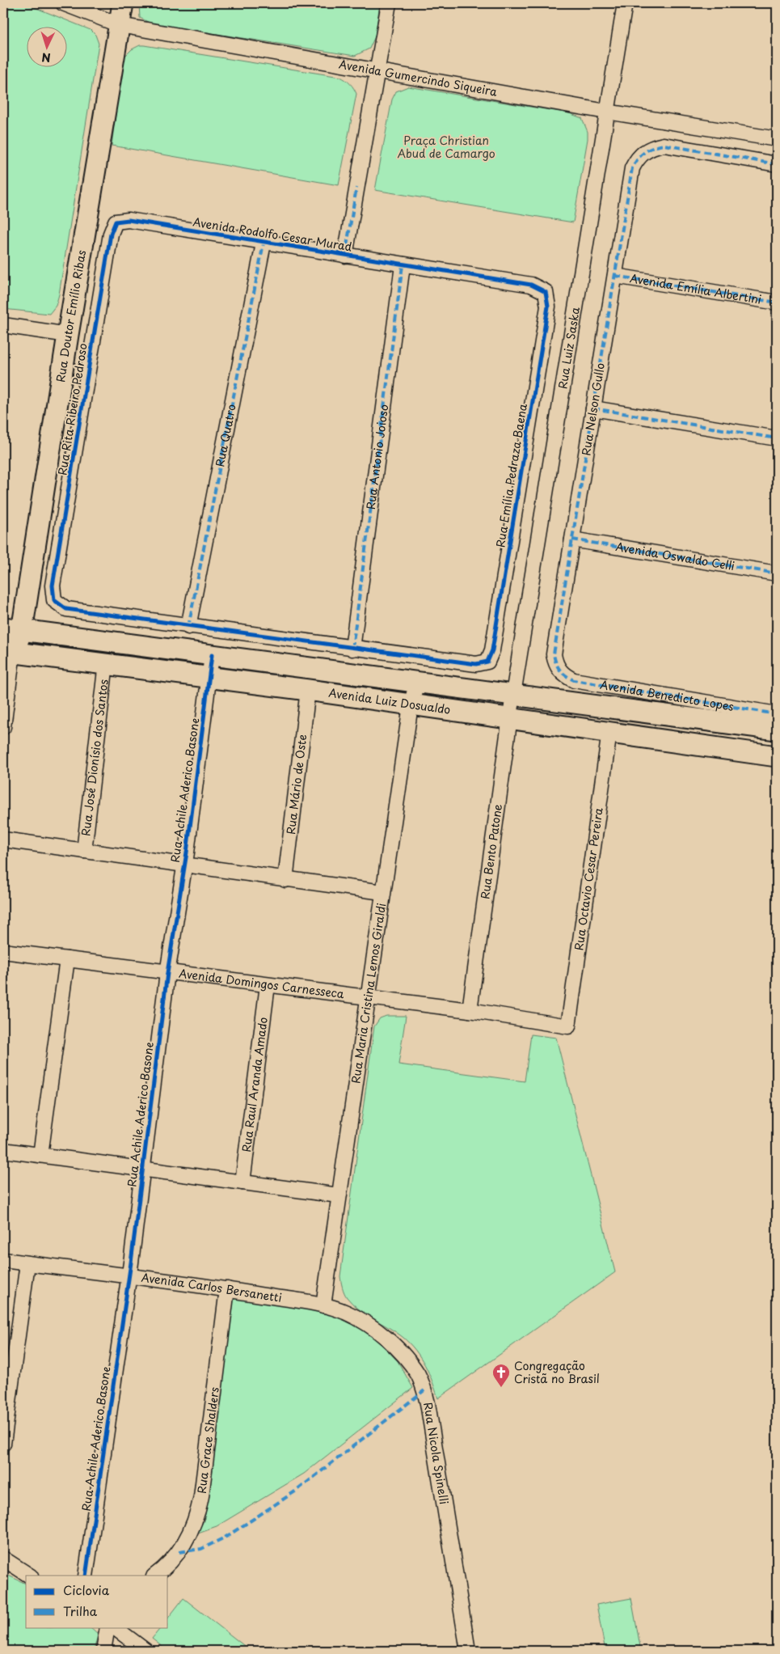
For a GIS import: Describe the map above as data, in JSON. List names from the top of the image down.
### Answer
{
  "streets": {
    "street": [
      "Avenida Gumercindo Siqueira",
      "Avenida Rodolfo Cesar Murad",
      "Avenida Emília Albertini",
      "Rua Doutor Emílio Ribas",
      "Rua Luiz Saska",
      "Rua Rita Ribeiro Pedroso",
      "Rua Nelson Gullo",
      "Rua Quatro",
      "Rua Antonio Joioso",
      "Rua Emília Pedraza Baena",
      "Avenida Oswaldo Celli",
      "Avenida Benedicto Lopes",
      "Avenida Luiz Dosualdo",
      "Rua José Dionísio dos Santos",
      "Rua Mário de Oste",
      "Rua Achile Aderico Basone",
      "Rua Bento Patone",
      "Rua Octavio Cesar Pereira",
      "Avenida Domingos Carnesseca",
      "Rua Maria Cristina Lemos Giraldi",
      "Rua Raul Aranda Amado",
      "Avenida Carlos Bersanetti",
      "Rua Grace Shalders",
      "Rua Nicola Spinelli"
    ]
  },
  "crossings": [
    ["Avenida Gumercindo Siqueira", "Rua Doutor Emílio Ribas"],
    ["Avenida Gumercindo Siqueira", "Rua Luiz Saska"],
    ["Avenida Rodolfo Cesar Murad", "Rua Rita Ribeiro Pedroso"],
    ["Avenida Rodolfo Cesar Murad", "Rua Quatro"],
    ["Avenida Rodolfo Cesar Murad", "Rua Antonio Joioso"],
    ["Avenida Rodolfo Cesar Murad", "Rua Emília Pedraza Baena"],
    ["Avenida Emília Albertini", "Rua Nelson Gullo"],
    ["Rua Doutor Emílio Ribas", "Avenida Luiz Dosualdo"],
    ["Rua Luiz Saska", "Avenida Luiz Dosualdo"],
    ["Rua Luiz Saska", "Rua Bento Patone"],
    ["Rua Rita Ribeiro Pedroso", "Rua Quatro"],
    ["Rua Nelson Gullo", "Avenida Oswaldo Celli"],
    ["Rua Nelson Gullo", "Avenida Benedicto Lopes"],
    ["Rua Antonio Joioso", "Rua Emília Pedraza Baena"],
    ["Avenida Luiz Dosualdo", "Rua José Dionísio dos Santos"],
    ["Avenida Luiz Dosualdo", "Rua Mário de Oste"],
    ["Avenida Luiz Dosualdo", "Rua Achile Aderico Basone"],
    ["Avenida Luiz Dosualdo", "Rua Bento Patone"],
    ["Avenida Luiz Dosualdo", "Rua Octavio Cesar Pereira"],
    ["Avenida Luiz Dosualdo", "Rua Maria Cristina Lemos Giraldi"],
    ["Rua Achile Aderico Basone", "Avenida Domingos Carnesseca"],
    ["Rua Achile Aderico Basone", "Avenida Carlos Bersanetti"],
    ["Rua Bento Patone", "Avenida Domingos Carnesseca"],
    ["Rua Octavio Cesar Pereira", "Avenida Domingos Carnesseca"],
    ["Avenida Domingos Carnesseca", "Rua Maria Cristina Lemos Giraldi"],
    ["Avenida Domingos Carnesseca", "Rua Raul Aranda Amado"],
    ["Rua Maria Cristina Lemos Giraldi", "Avenida Carlos Bersanetti"],
    ["Rua Maria Cristina Lemos Giraldi", "Rua Nicola Spinelli"],
    ["Avenida Carlos Bersanetti", "Rua Grace Shalders"],
    ["Avenida Carlos Bersanetti", "Rua Nicola Spinelli"]
  ],
  "parks": ["Praça Christian Abud de Camargo"],
  "places": {
    "church": ["Congregação Cristã no Brasil"]
  },
  "legend": ["Ciclovia", "Trilha"],
  "north": "bottom"
}
